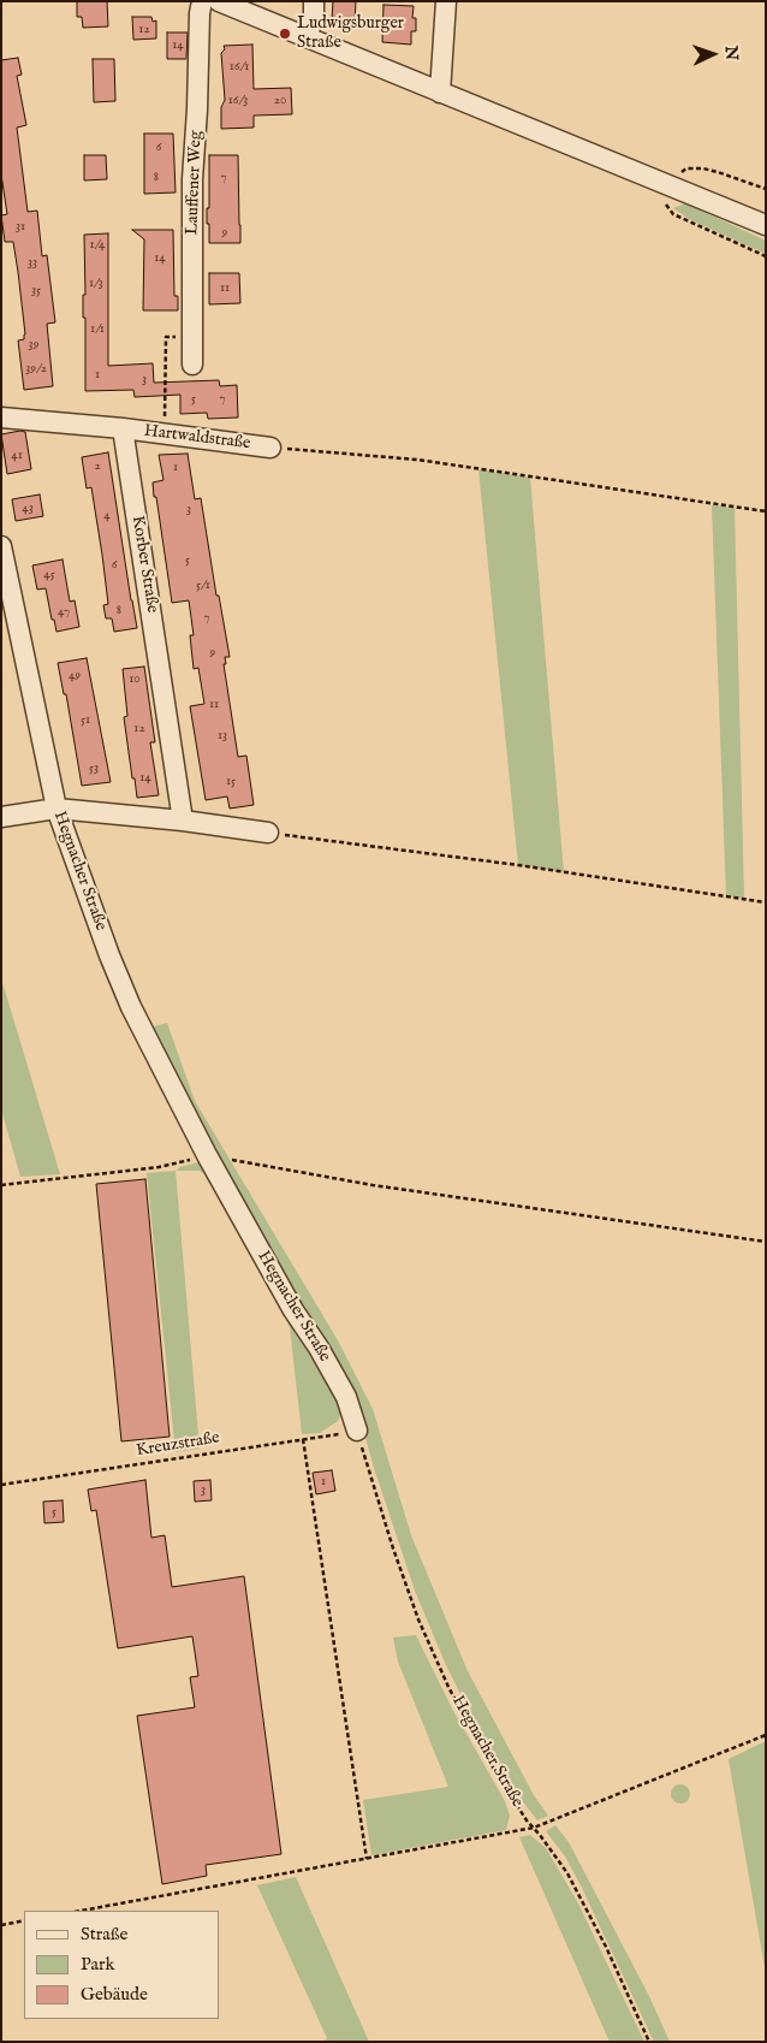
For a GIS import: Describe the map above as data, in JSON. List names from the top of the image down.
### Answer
{
  "streets": {
    "street": [
      "Lauffener Weg",
      "Hartwaldstraße",
      "Korber Straße",
      "Hegnacher Straße"
    ],
    "path": ["Kreuzstraße"]
  },
  "crossings": [
    ["Hartwaldstraße", "Korber Straße"],
    ["Hegnacher Straße", "Kreuzstraße"]
  ],
  "places": ["Ludwigsburger Straße"],
  "house_numbers": [
    "12",
    "14",
    "16/1",
    "16/3",
    "20",
    "6",
    "8",
    "7",
    "31",
    "9",
    "1/4",
    "14",
    "33",
    "1/3",
    "11",
    "35",
    "1/1",
    "39",
    "39/2",
    "1",
    "3",
    "5",
    "7",
    "41",
    "2",
    "1",
    "43",
    "3",
    "4",
    "5",
    "6",
    "45",
    "5/1",
    "8",
    "47",
    "7",
    "9",
    "49",
    "10",
    "11",
    "51",
    "12",
    "13",
    "53",
    "14",
    "15",
    "1",
    "3",
    "5"
  ],
  "legend": ["Straße", "Park", "Gebäude"],
  "north": "right"
}
